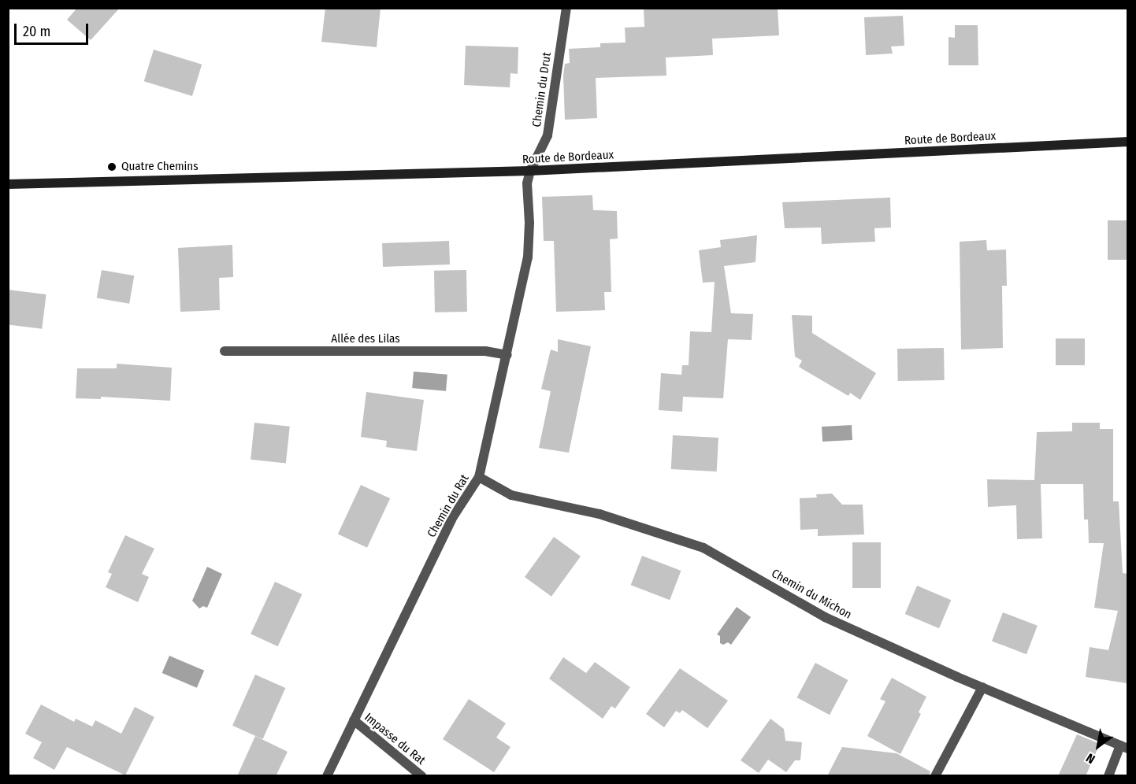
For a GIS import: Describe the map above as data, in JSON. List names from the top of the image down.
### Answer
{
  "streets": {
    "main road": ["Route de Bordeaux"],
    "street": [
      "Chemin du Drut",
      "Allée des Lilas",
      "Chemin du Rat",
      "Chemin du Michon",
      "Impasse du Rat"
    ]
  },
  "crossings": [
    ["Chemin du Drut", "Route de Bordeaux"],
    ["Chemin du Drut", "Chemin du Rat"],
    ["Route de Bordeaux", "Chemin du Rat"],
    ["Allée des Lilas", "Chemin du Rat"],
    ["Chemin du Rat", "Chemin du Michon"],
    ["Chemin du Rat", "Impasse du Rat"]
  ],
  "places": ["Quatre Chemins"],
  "scale_bar": "20 m",
  "north": "bottom left"
}
